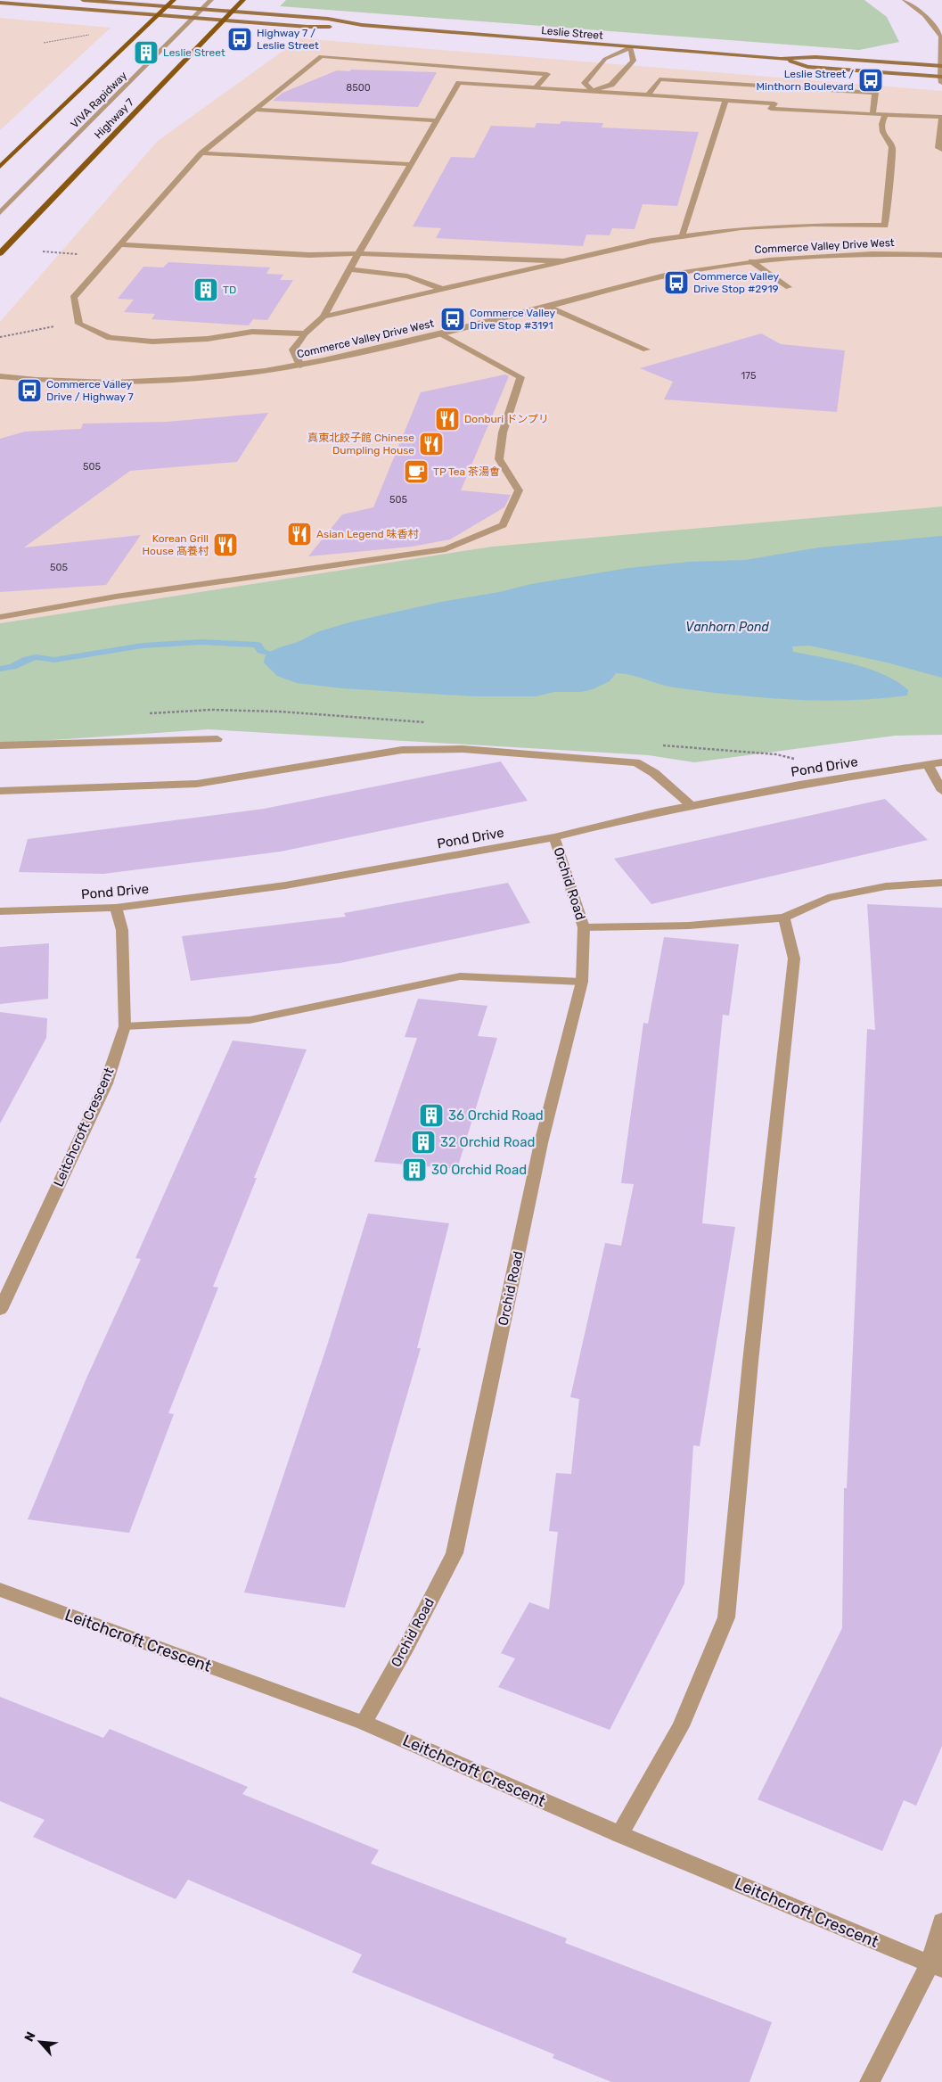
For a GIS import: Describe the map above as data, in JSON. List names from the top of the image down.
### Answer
{
  "streets": {
    "main road": ["Leslie Street", "Highway 7"],
    "street": [
      "VIVA Rapidway",
      "Commerce Valley Drive West",
      "Pond Drive",
      "Orchid Road",
      "Leitchcroft Crescent"
    ]
  },
  "crossings": [
    ["Leslie Street", "VIVA Rapidway"],
    ["Leslie Street", "Highway 7"],
    ["Pond Drive", "Orchid Road"],
    ["Pond Drive", "Leitchcroft Crescent"],
    ["Orchid Road", "Leitchcroft Crescent"]
  ],
  "water": ["Vanhorn Pond"],
  "places": {
    "bus stop": [
      "Highway 7 / Leslie Street",
      "Leslie Street / Minthorn Boulevard",
      "Commerce Valley Drive Stop #2919",
      "Commerce Valley Drive Stop #3191",
      "Commerce Valley Drive / Highway 7"
    ],
    "building": [
      "Leslie Street",
      "TD",
      "36 Orchid Road",
      "32 Orchid Road",
      "30 Orchid Road"
    ],
    "restaurant": [
      "Donburi ドンプリ",
      "真東北餃子館 Chinese Dumpling House",
      "Asian Legend 味香村",
      "Korean Grill House 髙養村"
    ],
    "cafe": ["TP Tea 茶湯㑹"]
  },
  "house_numbers": [
    "8500",
    "175",
    "505",
    "505",
    "505"
  ],
  "north": "top left"
}
